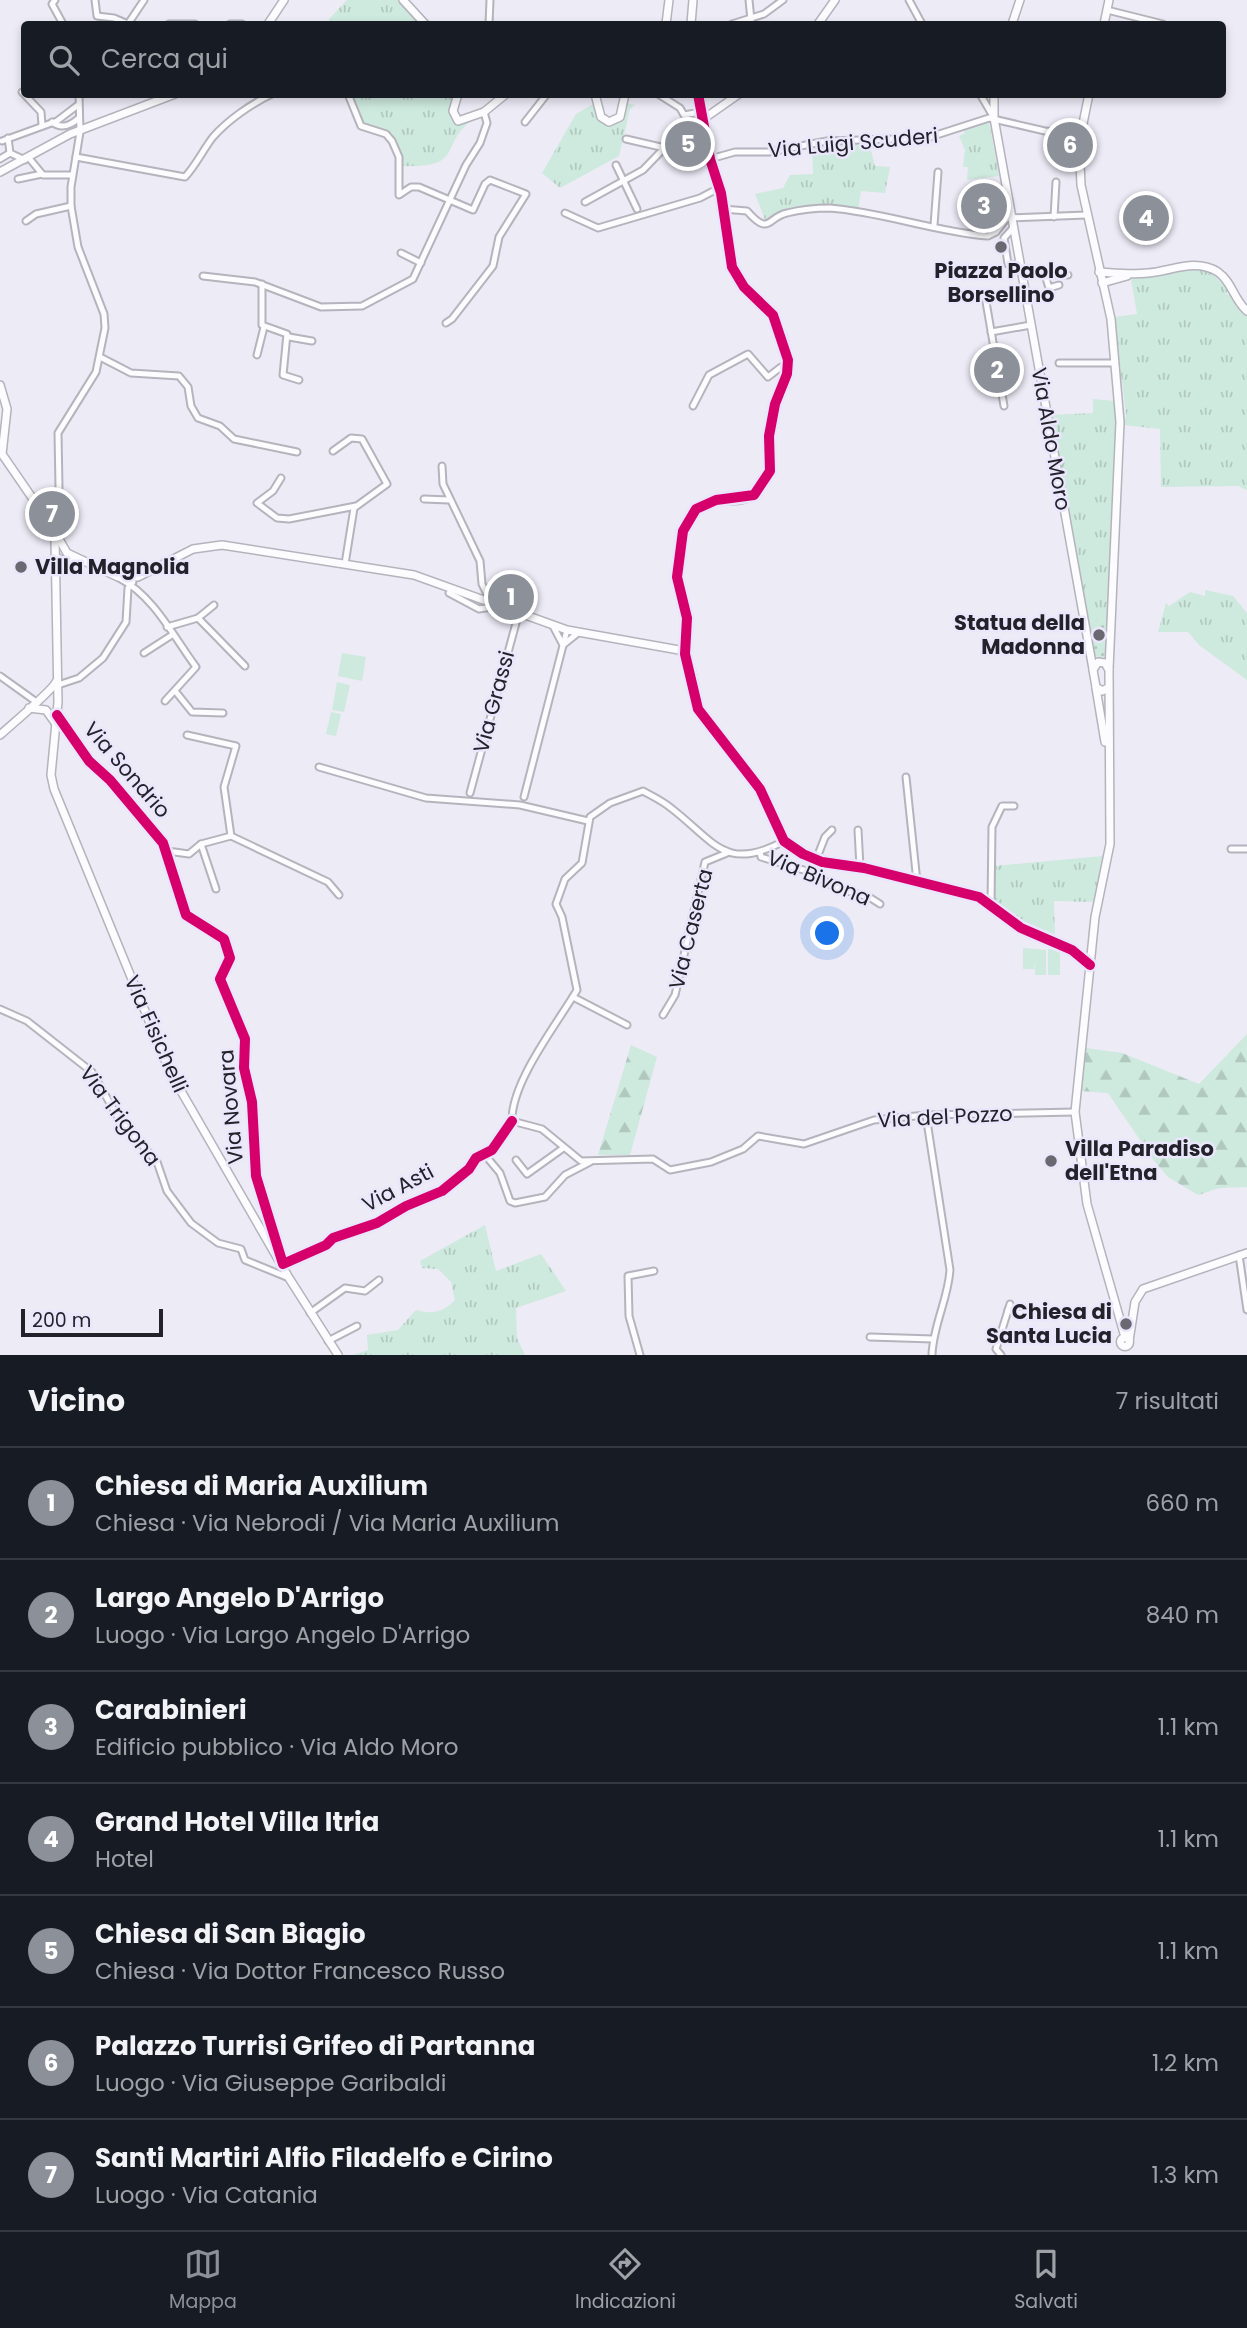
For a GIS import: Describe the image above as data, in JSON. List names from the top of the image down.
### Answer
{
  "streets": {
    "main road": ["Via Aldo Moro", "Via Fisichelli"],
    "street": [
      "Via Luigi Scuderi",
      "Via Grassi",
      "Via Sondrio",
      "Via Bivona",
      "Via Caserta",
      "Via Novara",
      "Via Trigona",
      "Via del Pozzo",
      "Via Asti"
    ]
  },
  "crossings": [
    ["Via Luigi Scuderi", "Via Aldo Moro"],
    ["Via Sondrio", "Via Fisichelli"],
    ["Via Sondrio", "Via Novara"],
    ["Via Fisichelli", "Via Novara"],
    ["Via Fisichelli", "Via Trigona"],
    ["Via Fisichelli", "Via Asti"],
    ["Via Novara", "Via Asti"],
    ["Via del Pozzo", "Via Asti"]
  ],
  "places": [
    "Piazza Paolo Borsellino",
    "Villa Magnolia",
    "Statua della Madonna",
    "Villa Paradiso dell'Etna",
    "Chiesa di Santa Lucia"
  ],
  "scale_bar": "200 m",
  "page": {
    "search": "Cerca qui",
    "pins": [
      "5",
      "6",
      "3",
      "4",
      "2",
      "7",
      "1"
    ],
    "scale": "200 m",
    "heading": ["Vicino", "7 risultati"],
    "list": [
      {
        "mark": "1",
        "name": "Chiesa di Maria Auxilium",
        "note": "Chiesa · Via Nebrodi / Via Maria Auxilium",
        "value": "660 m"
      },
      {
        "mark": "2",
        "name": "Largo Angelo D'Arrigo",
        "note": "Luogo · Via Largo Angelo D'Arrigo",
        "value": "840 m"
      },
      {
        "mark": "3",
        "name": "Carabinieri",
        "note": "Edificio pubblico · Via Aldo Moro",
        "value": "1.1 km"
      },
      {
        "mark": "4",
        "name": "Grand Hotel Villa Itria",
        "note": "Hotel",
        "value": "1.1 km"
      },
      {
        "mark": "5",
        "name": "Chiesa di San Biagio",
        "note": "Chiesa · Via Dottor Francesco Russo",
        "value": "1.1 km"
      },
      {
        "mark": "6",
        "name": "Palazzo Turrisi Grifeo di Partanna",
        "note": "Luogo · Via Giuseppe Garibaldi",
        "value": "1.2 km"
      },
      {
        "mark": "7",
        "name": "Santi Martiri Alfio Filadelfo e Cirino",
        "note": "Luogo · Via Catania",
        "value": "1.3 km"
      }
    ],
    "nav": ["Mappa", "Indicazioni", "Salvati"]
  }
}
